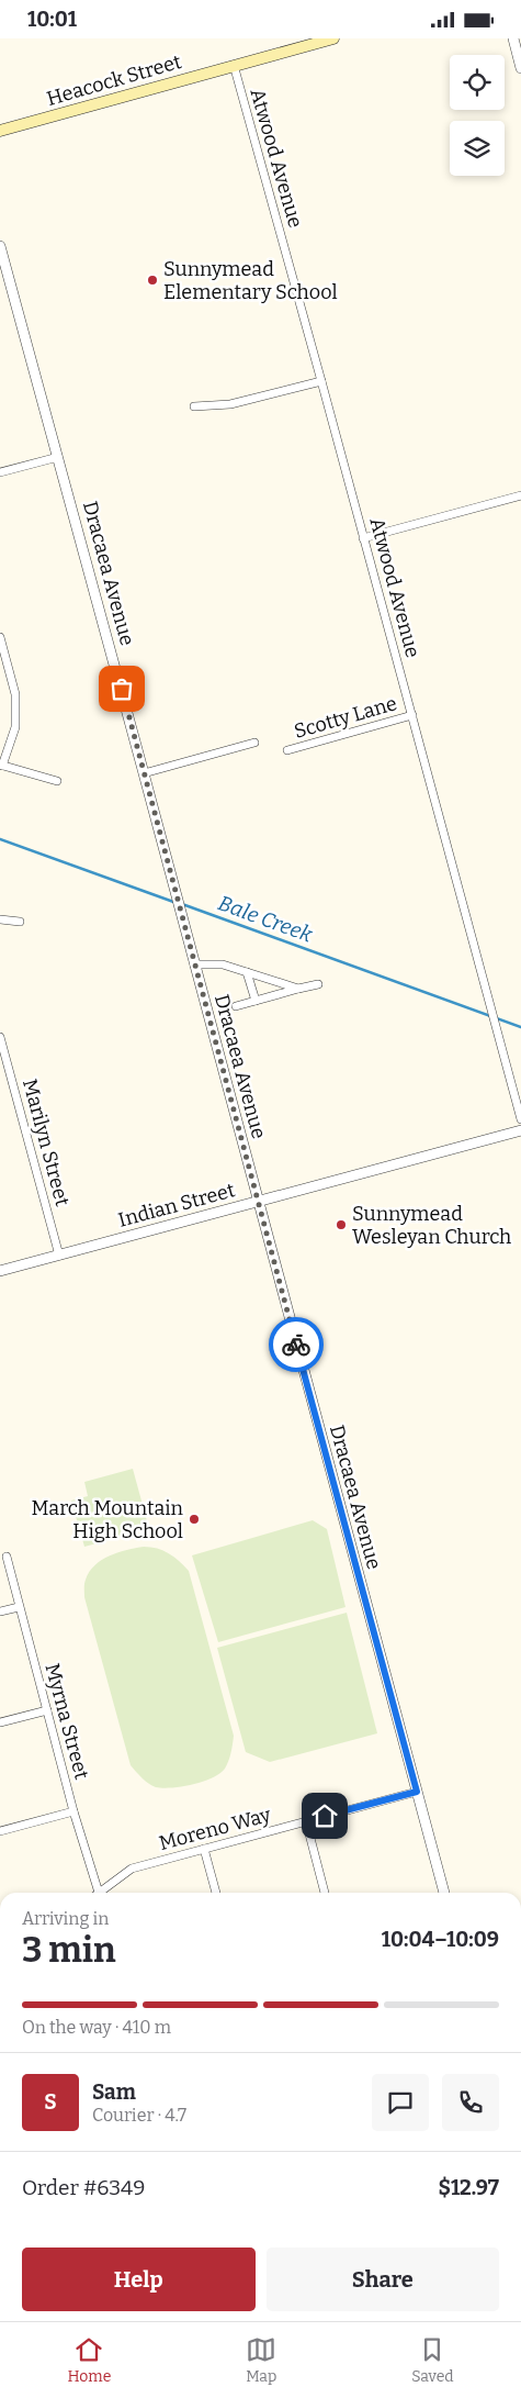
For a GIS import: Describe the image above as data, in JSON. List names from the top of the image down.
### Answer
{
  "streets": {
    "main road": ["Heacock Street"],
    "street": [
      "Atwood Avenue",
      "Dracaea Avenue",
      "Scotty Lane",
      "Marilyn Street",
      "Indian Street",
      "Myrna Street",
      "Moreno Way"
    ]
  },
  "crossings": [
    ["Heacock Street", "Atwood Avenue"],
    ["Atwood Avenue", "Scotty Lane"],
    ["Dracaea Avenue", "Indian Street"],
    ["Dracaea Avenue", "Moreno Way"],
    ["Marilyn Street", "Indian Street"]
  ],
  "water": ["Bale Creek"],
  "places": ["Sunnymead Elementary School", "Sunnymead Wesleyan Church", "March Mountain High School"],
  "page": {
    "status": "10:01",
    "heading": ["3 min", "Arriving in", "10:04–10:09"],
    "panel": [
      "Sam",
      "Courier · 4.7",
      "Order #6349",
      "$12.97"
    ],
    "bar": "On the way · 410 m",
    "round": "S",
    "buttons": ["Help", "Share"],
    "tabs": ["Home", "Map", "Saved"]
  }
}
